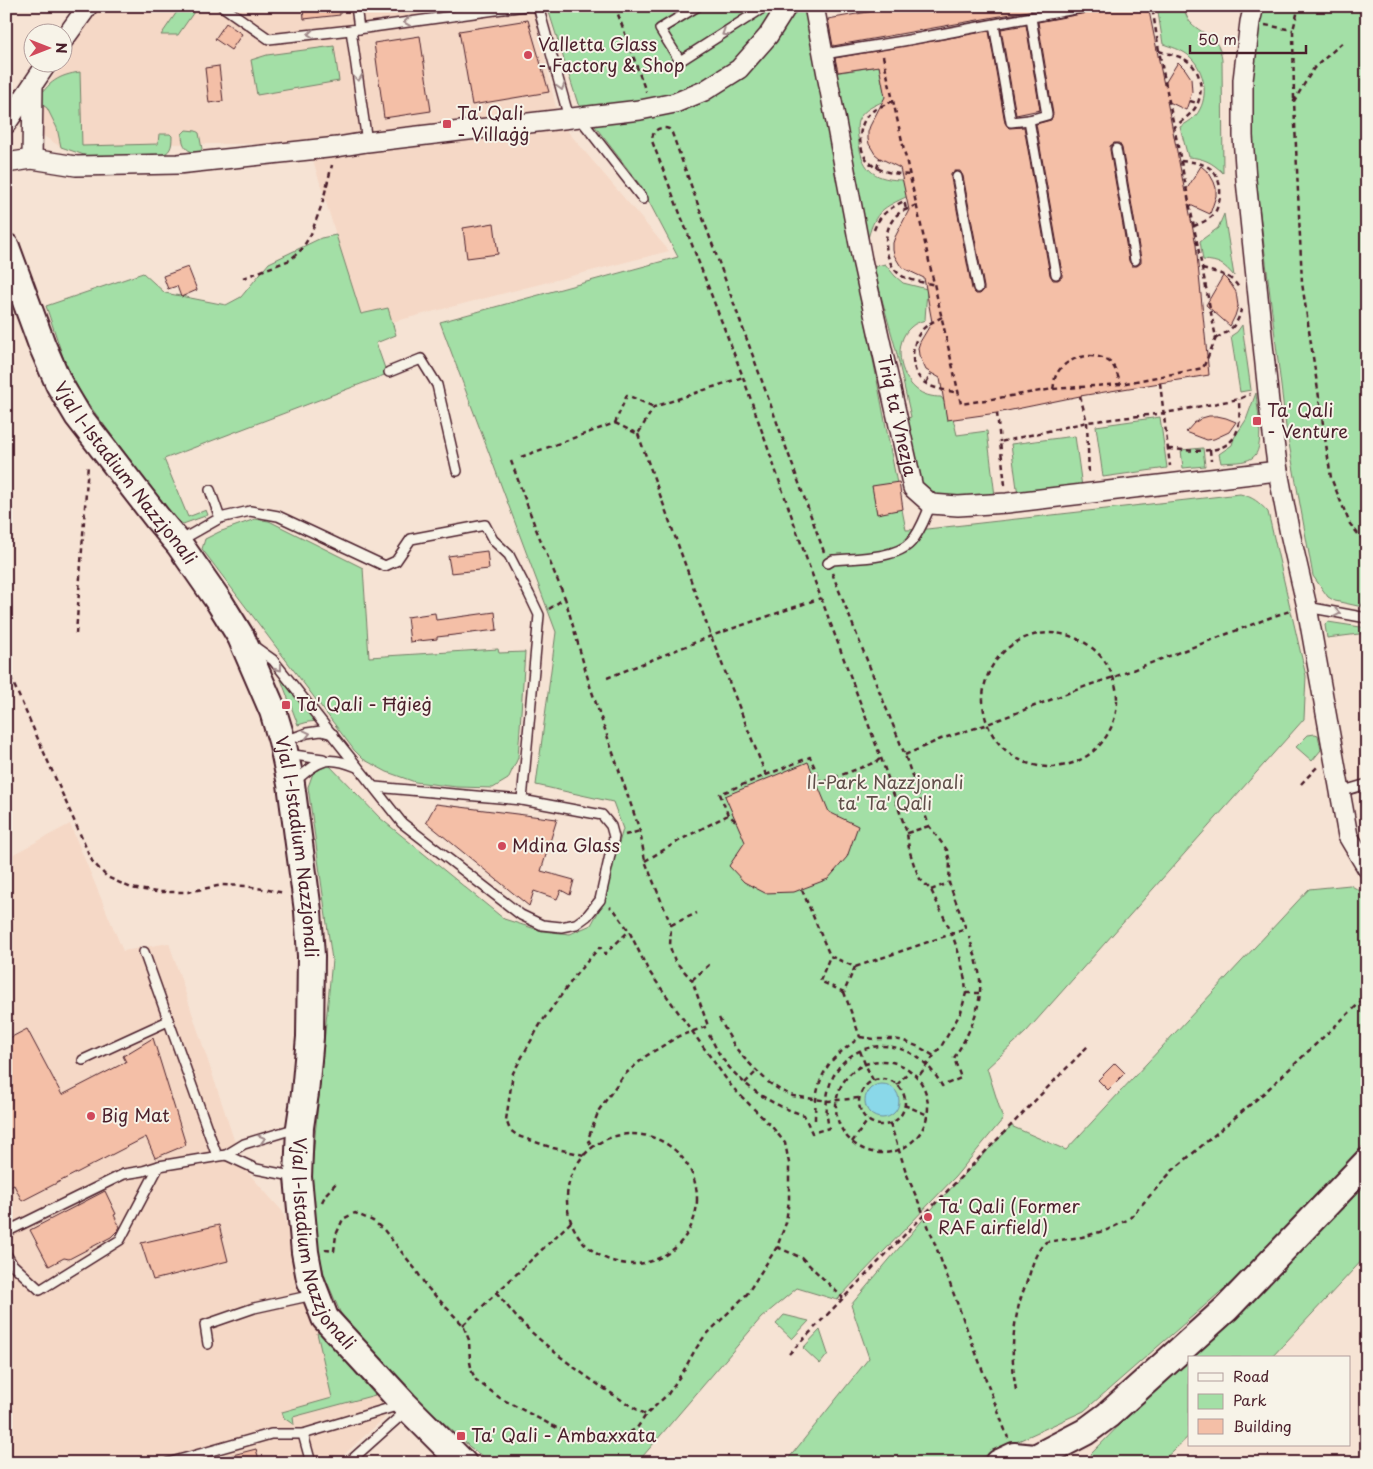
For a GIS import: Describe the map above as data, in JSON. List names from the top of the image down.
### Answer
{
  "streets": {
    "main road": ["Vjal l-Istadium Nazzjonali"],
    "street": ["Triq ta' Vnezja"]
  },
  "parks": ["Il-Park Nazzjonali ta' Ta' Qali"],
  "places": {
    "other": [
      "Valletta Glass - Factory & Shop",
      "Mdina Glass",
      "Big Mat",
      "Ta' Qali (Former RAF airfield)"
    ],
    "transit": [
      "Ta' Qali - Villaġġ",
      "Ta' Qali - Venture",
      "Ta' Qali - Ħġieġ",
      "Ta' Qali - Ambaxxata"
    ]
  },
  "legend": ["Road", "Park", "Building"],
  "scale_bar": "50 m",
  "north": "right"
}
